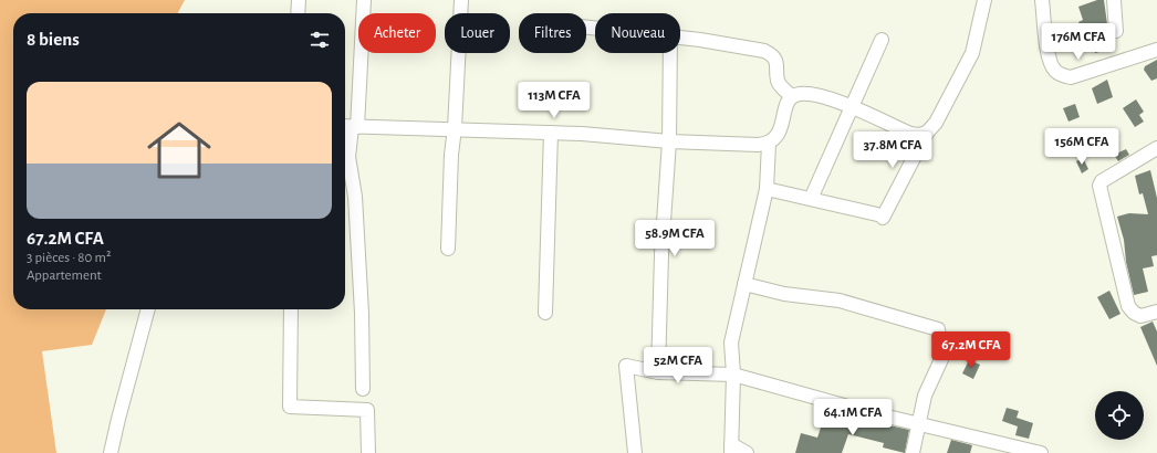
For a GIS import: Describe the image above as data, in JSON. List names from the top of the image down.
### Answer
{
  "page": {
    "chip": [
      "Acheter",
      "Louer",
      "Filtres",
      "Nouveau"
    ],
    "heading": "8 biens",
    "price": [
      "176M CFA",
      "113M CFA",
      "156M CFA",
      "37.8M CFA",
      "58.9M CFA",
      "67.2M CFA",
      "52M CFA",
      "64.1M CFA"
    ],
    "list": [
      {
        "name": "67.2M CFA",
        "note": "3 pièces · 80 m² · Appartement"
      }
    ]
  }
}
